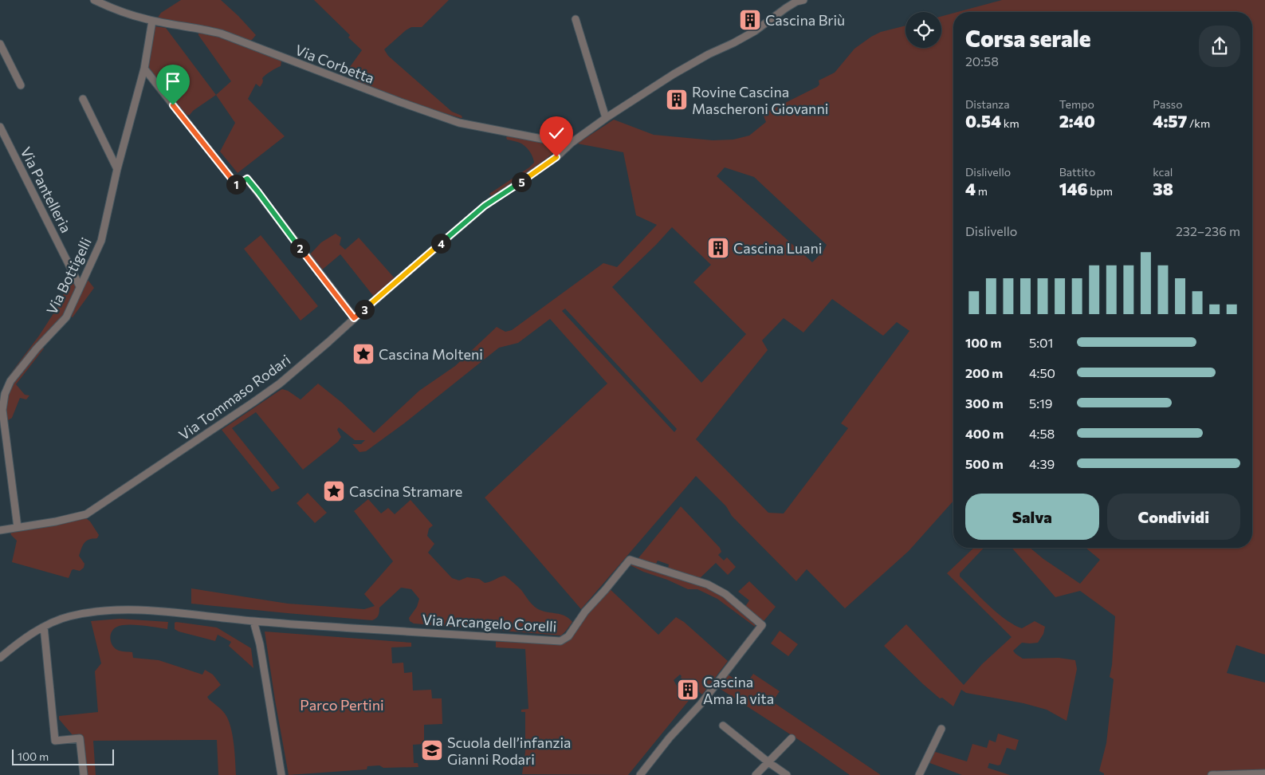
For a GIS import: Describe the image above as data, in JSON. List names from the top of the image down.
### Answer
{
  "streets": {
    "street": [
      "Via Corbetta",
      "Via Pantelleria",
      "Via Bottigelli",
      "Via Tommaso Rodari",
      "Via Arcangelo Corelli"
    ]
  },
  "crossings": [
    ["Via Corbetta", "Via Bottigelli"],
    ["Via Corbetta", "Via Tommaso Rodari"],
    ["Via Pantelleria", "Via Bottigelli"],
    ["Via Bottigelli", "Via Tommaso Rodari"]
  ],
  "parks": ["Parco Pertini"],
  "places": {
    "building": [
      "Cascina Briù",
      "Rovine Cascina Mascheroni Giovanni",
      "Cascina Luani",
      "Cascina Ama la vita"
    ],
    "place": ["Cascina Molteni", "Cascina Stramare"],
    "school or university": ["Scuola dell’infanzia Gianni Rodari"]
  },
  "scale_bar": "100 m",
  "page": {
    "heading": ["Corsa serale", "20:58"],
    "stats": [
      ["Distanza", "0.54 km"],
      ["Tempo", "2:40"],
      ["Passo", "4:57 /km"],
      ["Dislivello", "4 m"],
      ["Battito", "146 bpm"],
      ["kcal", "38"]
    ],
    "pins": [
      "5",
      "1",
      "4",
      "2",
      "3"
    ],
    "chart": ["Dislivello", "232–236 m"],
    "list": [
      {
        "name": "100 m",
        "note": "5:01"
      },
      {
        "name": "200 m",
        "note": "4:50"
      },
      {
        "name": "300 m",
        "note": "5:19"
      },
      {
        "name": "400 m",
        "note": "4:58"
      },
      {
        "name": "500 m",
        "note": "4:39"
      }
    ],
    "buttons": ["Salva", "Condividi"],
    "scale": "100 m"
  }
}
